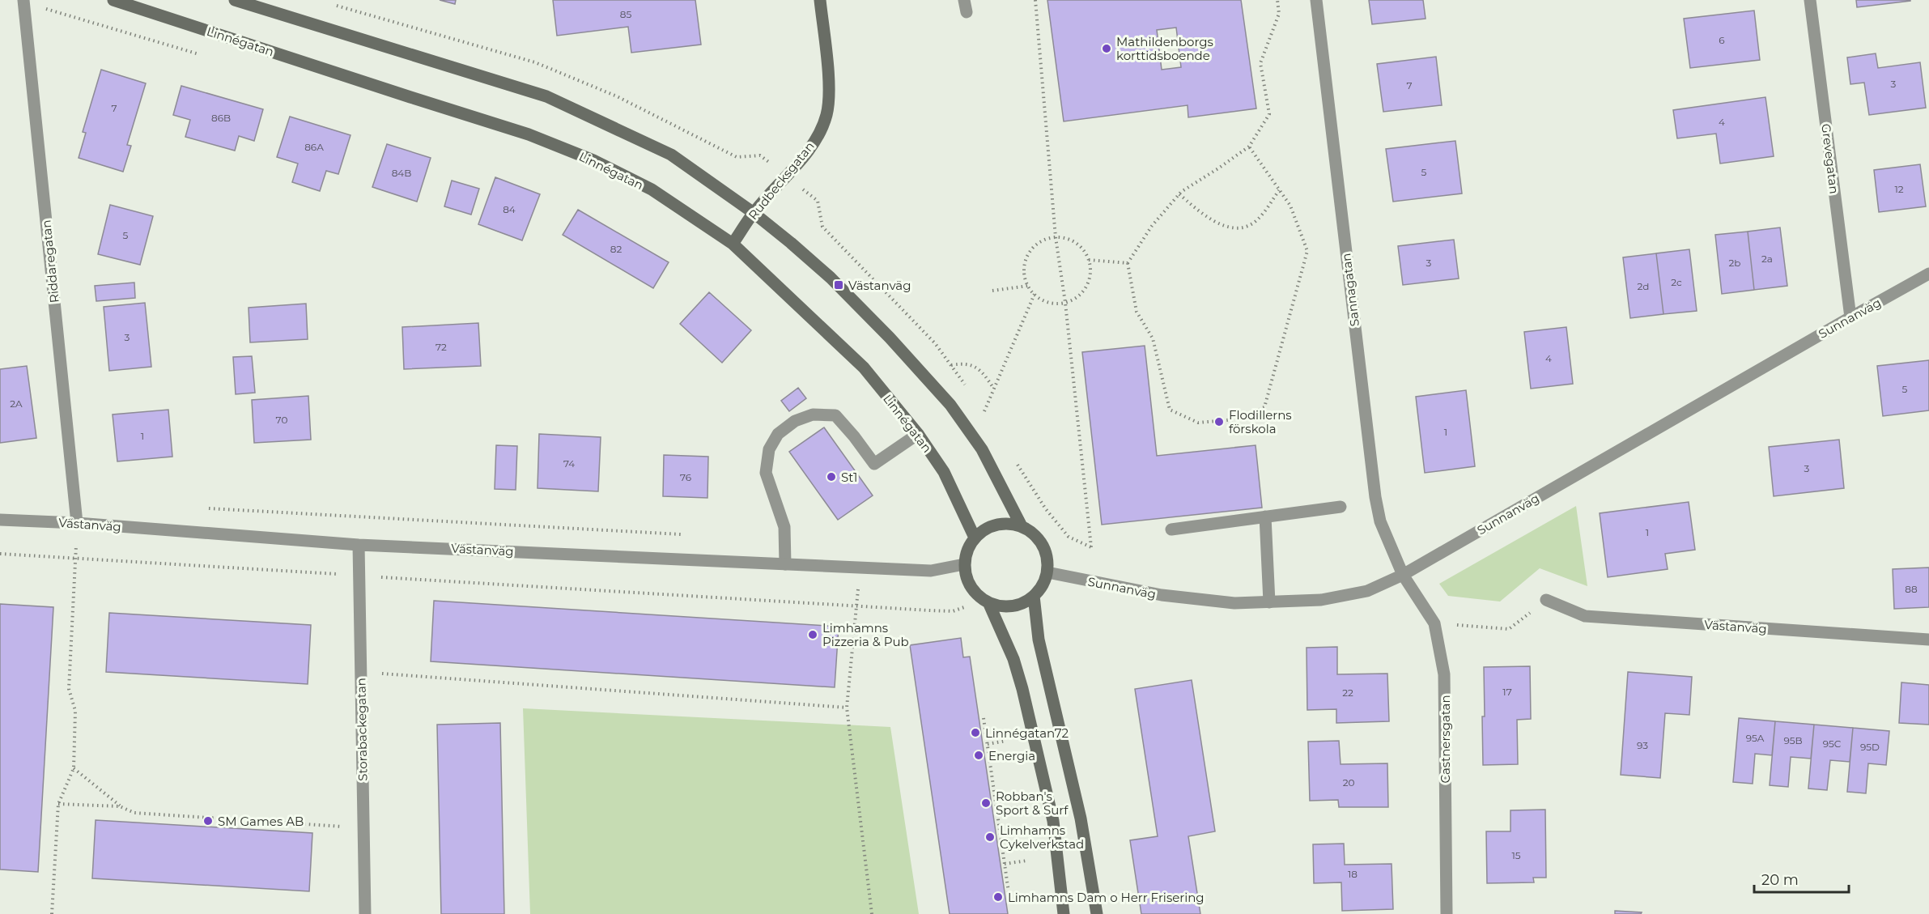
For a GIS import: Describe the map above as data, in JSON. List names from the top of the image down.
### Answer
{
  "streets": {
    "street": [
      "Linnégatan",
      "Grevegatan",
      "Rudbecksgatan",
      "Riddaregatan",
      "Sannagatan",
      "Sunnanväg",
      "Västanväg",
      "Storabackegatan",
      "Castnersgatan"
    ]
  },
  "crossings": [
    ["Linnégatan", "Rudbecksgatan"],
    ["Linnégatan", "Sunnanväg"],
    ["Linnégatan", "Västanväg"],
    ["Grevegatan", "Sunnanväg"],
    ["Riddaregatan", "Västanväg"],
    ["Sannagatan", "Sunnanväg"],
    ["Sannagatan", "Castnersgatan"],
    ["Sunnanväg", "Västanväg"],
    ["Sunnanväg", "Castnersgatan"],
    ["Västanväg", "Storabackegatan"]
  ],
  "places": {
    "other": [
      "Mathildenborgs korttidsboende",
      "Flodillerns förskola",
      "St1",
      "Limhamns Pizzeria & Pub",
      "Linnégatan72",
      "Energia",
      "Robban's Sport & Surf",
      "SM Games AB",
      "Limhamns Cykelverkstad",
      "Limhamns Dam o Herr Frisering"
    ],
    "transit": ["Västanväg"]
  },
  "house_numbers": [
    "85",
    "6",
    "3",
    "7",
    "7",
    "86B",
    "4",
    "86A",
    "5",
    "84B",
    "12",
    "84",
    "5",
    "82",
    "2a",
    "3",
    "2b",
    "2c",
    "2d",
    "3",
    "72",
    "4",
    "5",
    "2A",
    "70",
    "1",
    "1",
    "74",
    "3",
    "76",
    "1",
    "88",
    "17",
    "22",
    "95A",
    "95B",
    "95C",
    "93",
    "95D",
    "20",
    "15",
    "18"
  ],
  "scale_bar": "20 m"
}
